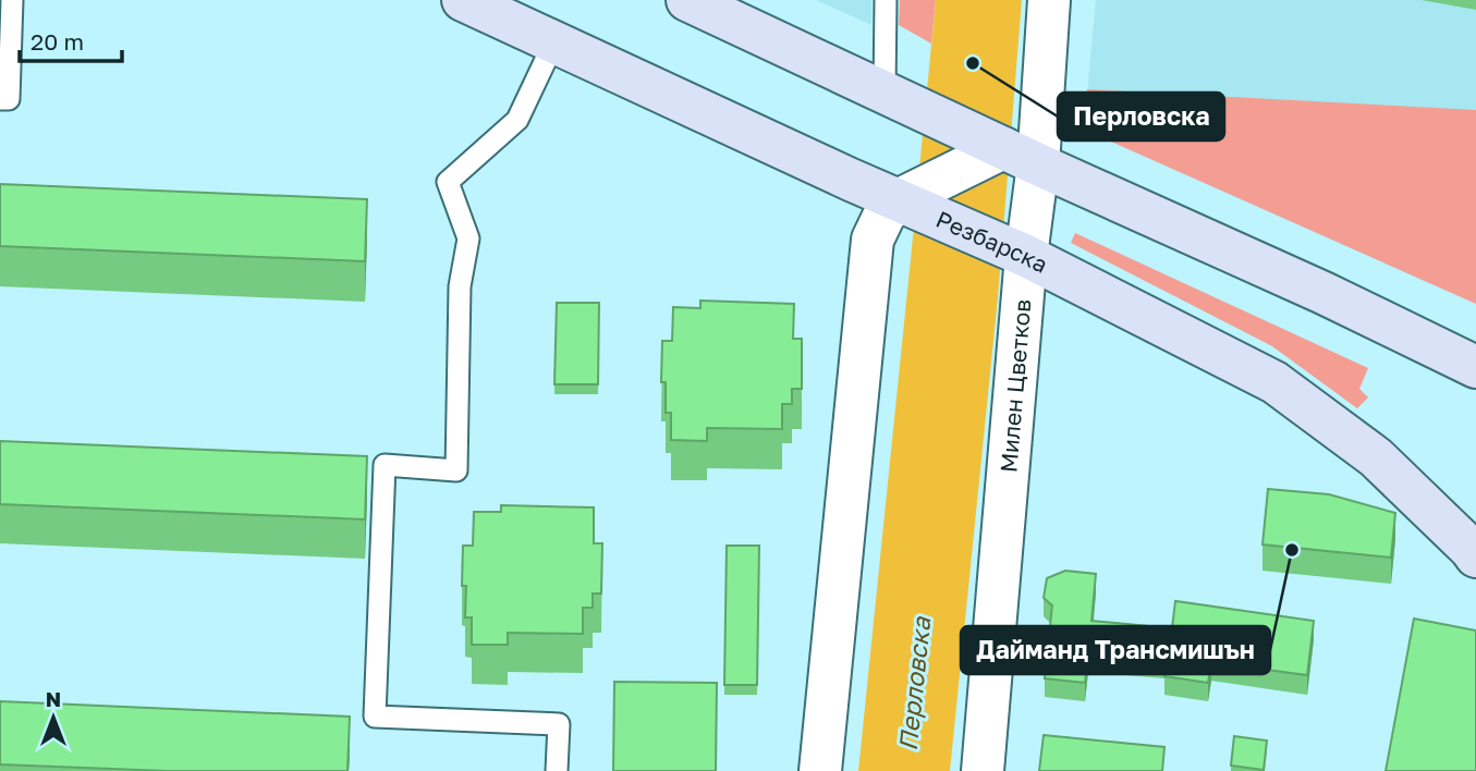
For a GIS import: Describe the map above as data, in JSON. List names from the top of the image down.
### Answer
{
  "streets": {
    "street": ["Резбарска", "Милен Цветков"]
  },
  "crossings": [
    ["Резбарска", "Милен Цветков"]
  ],
  "water": ["Перловска"],
  "places": ["Перловска", "Дайманд Трансмишън"],
  "scale_bar": "20 m",
  "north": "top"
}
